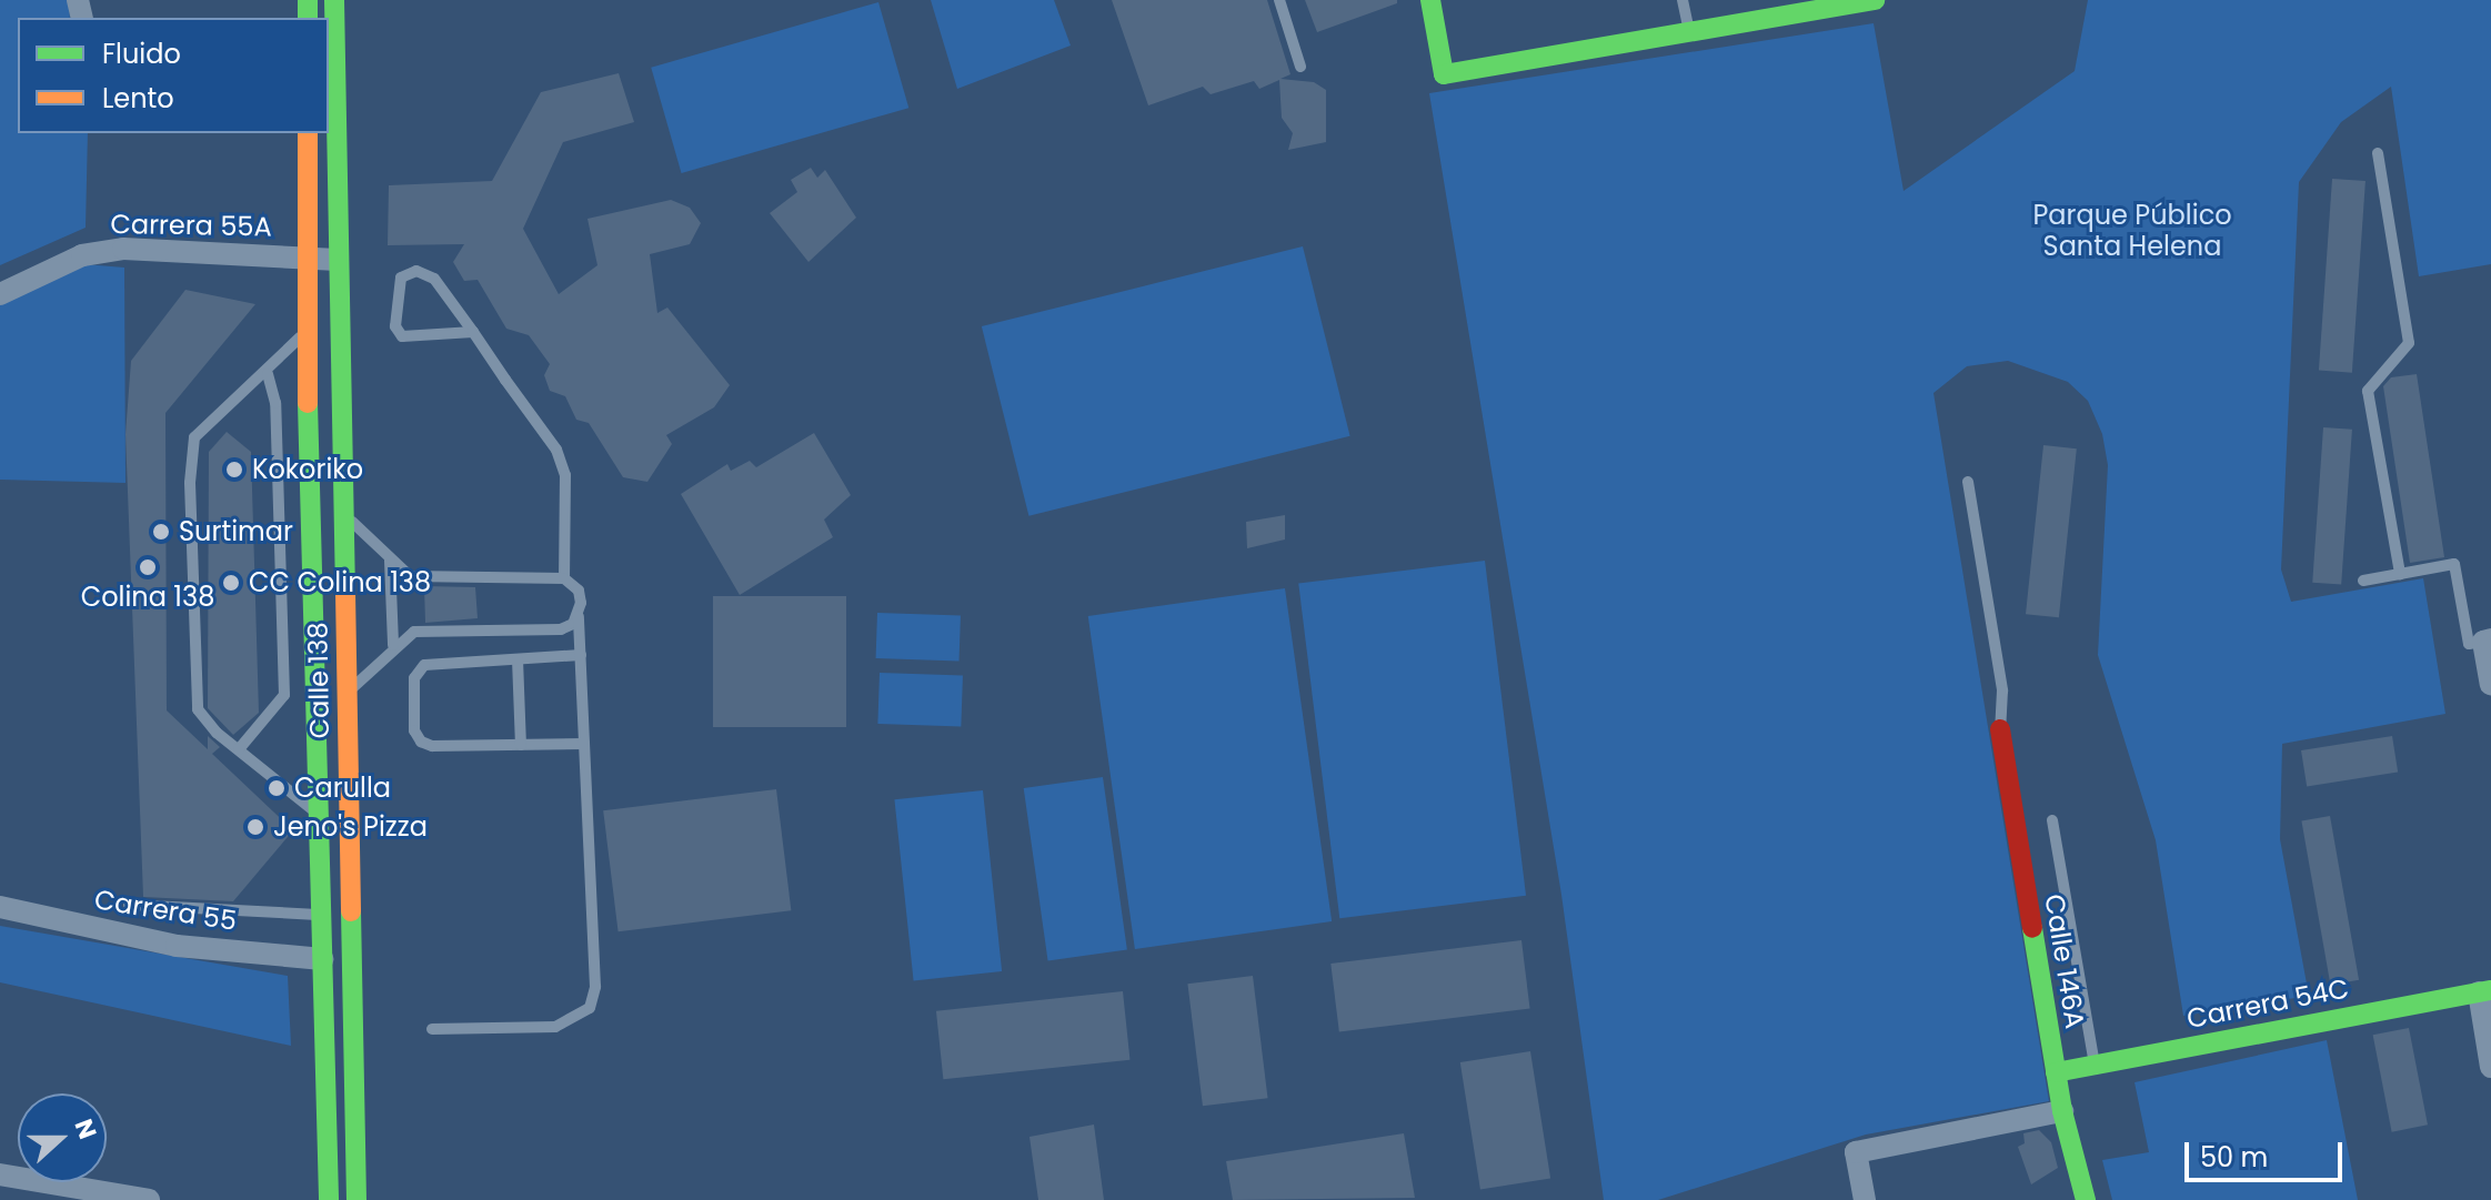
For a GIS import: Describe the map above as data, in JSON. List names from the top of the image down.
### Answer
{
  "streets": {
    "main road": ["Calle 138", "Calle 146A", "Carrera 54C"],
    "street": ["Carrera 55A", "Carrera 55"]
  },
  "crossings": [
    ["Carrera 55A", "Calle 138"],
    ["Calle 138", "Carrera 55"],
    ["Calle 146A", "Carrera 54C"]
  ],
  "parks": ["Parque Público Santa Helena"],
  "places": [
    "Kokoriko",
    "Surtimar",
    "Colina 138",
    "CC Colina 138",
    "Carulla",
    "Jeno's Pizza"
  ],
  "legend": ["Fluido", "Lento"],
  "scale_bar": "50 m",
  "north": "right"
}
